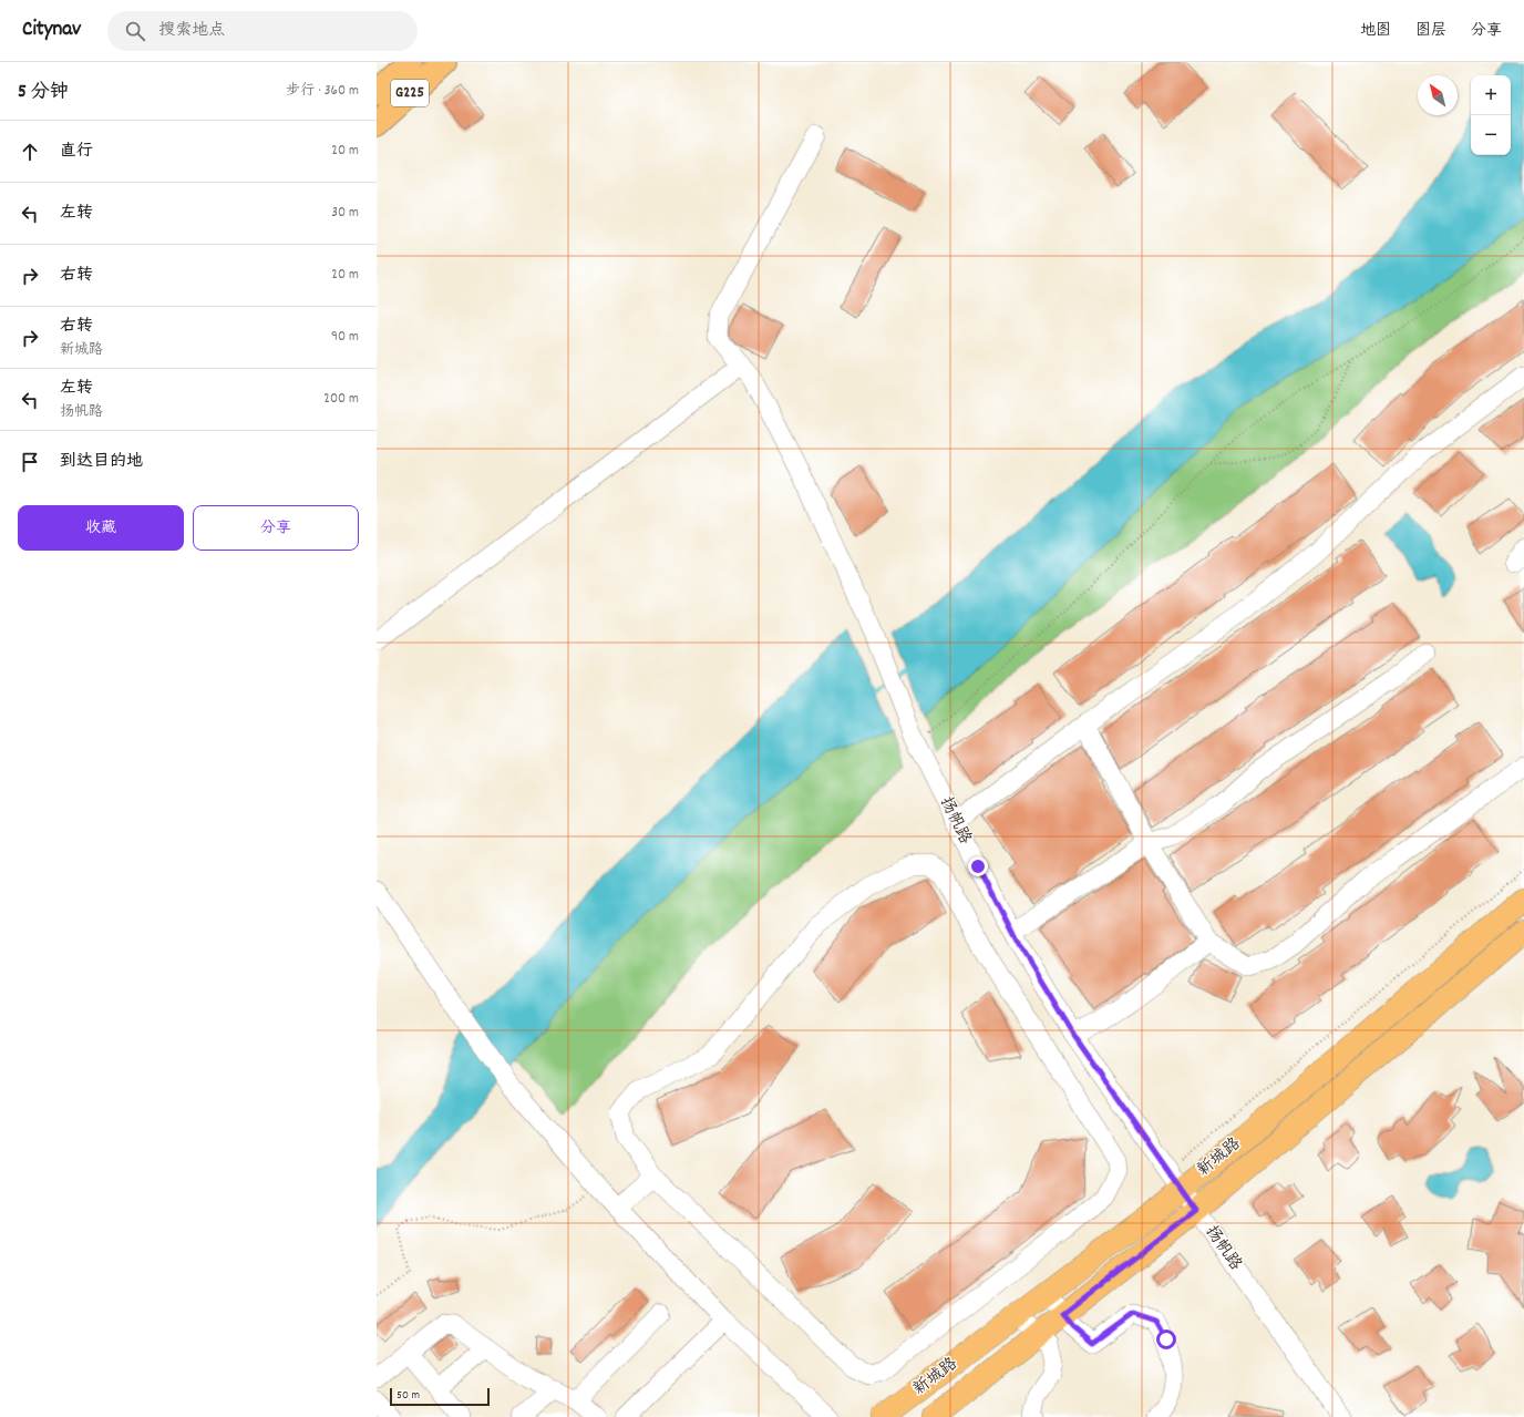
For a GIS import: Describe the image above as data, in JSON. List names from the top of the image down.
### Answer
{
  "streets": {
    "highway": ["G225"],
    "main road": ["新城路"],
    "street": ["扬帆路"]
  },
  "crossings": [
    ["扬帆路", "新城路"]
  ],
  "scale_bar": "50 m",
  "north": "top left",
  "page": {
    "header": "Citynav",
    "search": "搜索地点",
    "nav": ["地图", "图层", "分享"],
    "heading": ["5 分钟", "步行 · 360 m"],
    "map_buttons": ["+", "−"],
    "list": [
      ["直行", "20 m"],
      ["左转", "30 m"],
      ["右转", "20 m"],
      ["右转", "新城路", "90 m"],
      ["左转", "扬帆路", "200 m"],
      "到达目的地"
    ],
    "buttons": ["收藏", "分享"],
    "scale": "50 m"
  }
}
